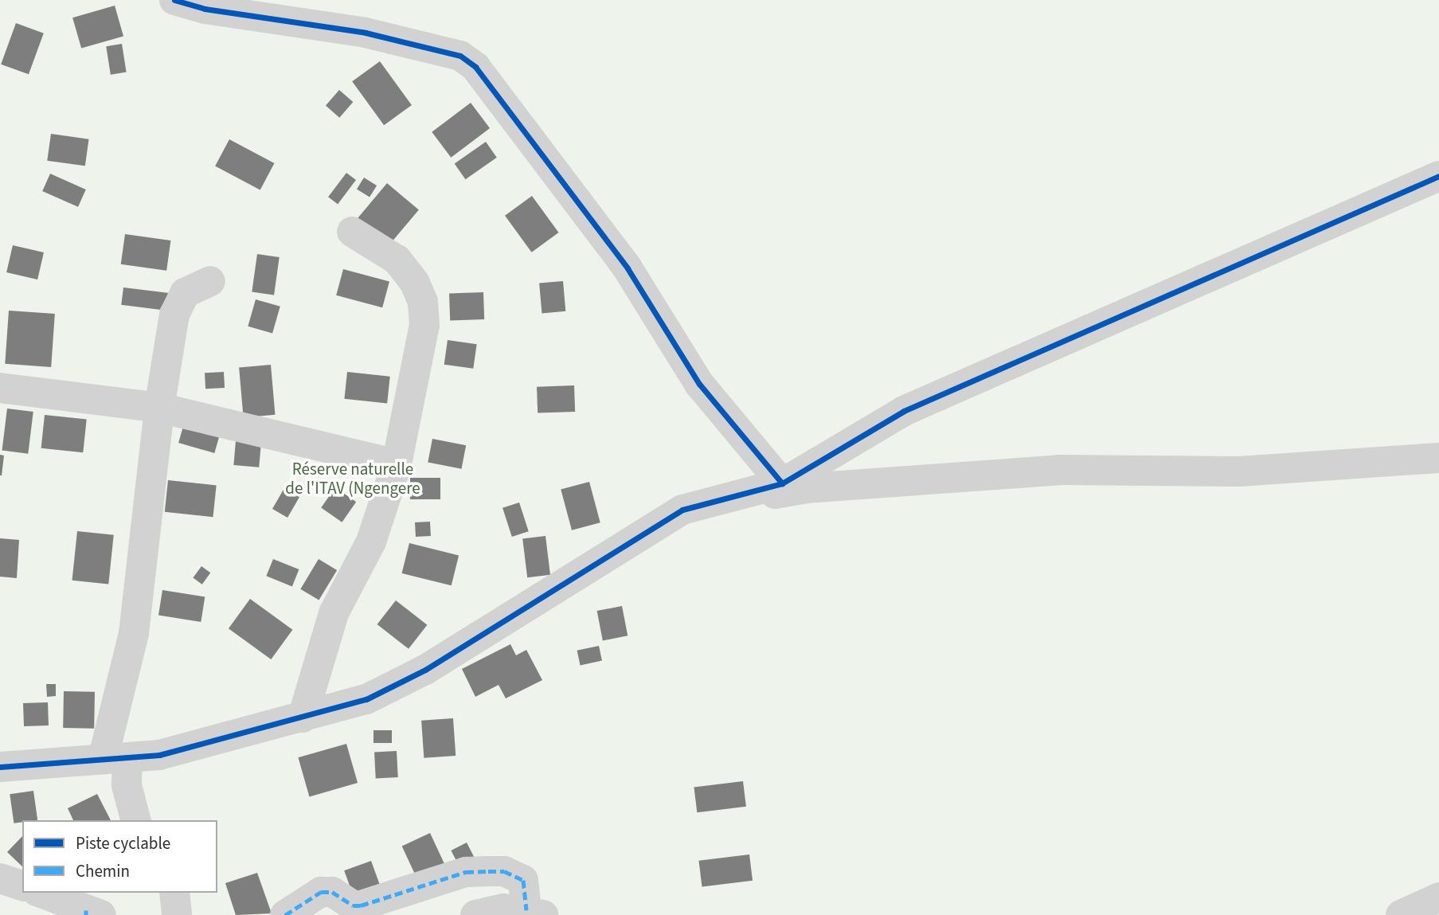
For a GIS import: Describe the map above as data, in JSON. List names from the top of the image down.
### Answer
{
  "parks": ["Réserve naturelle de l'ITAV (Ngengere"],
  "legend": ["Piste cyclable", "Chemin"]
}
